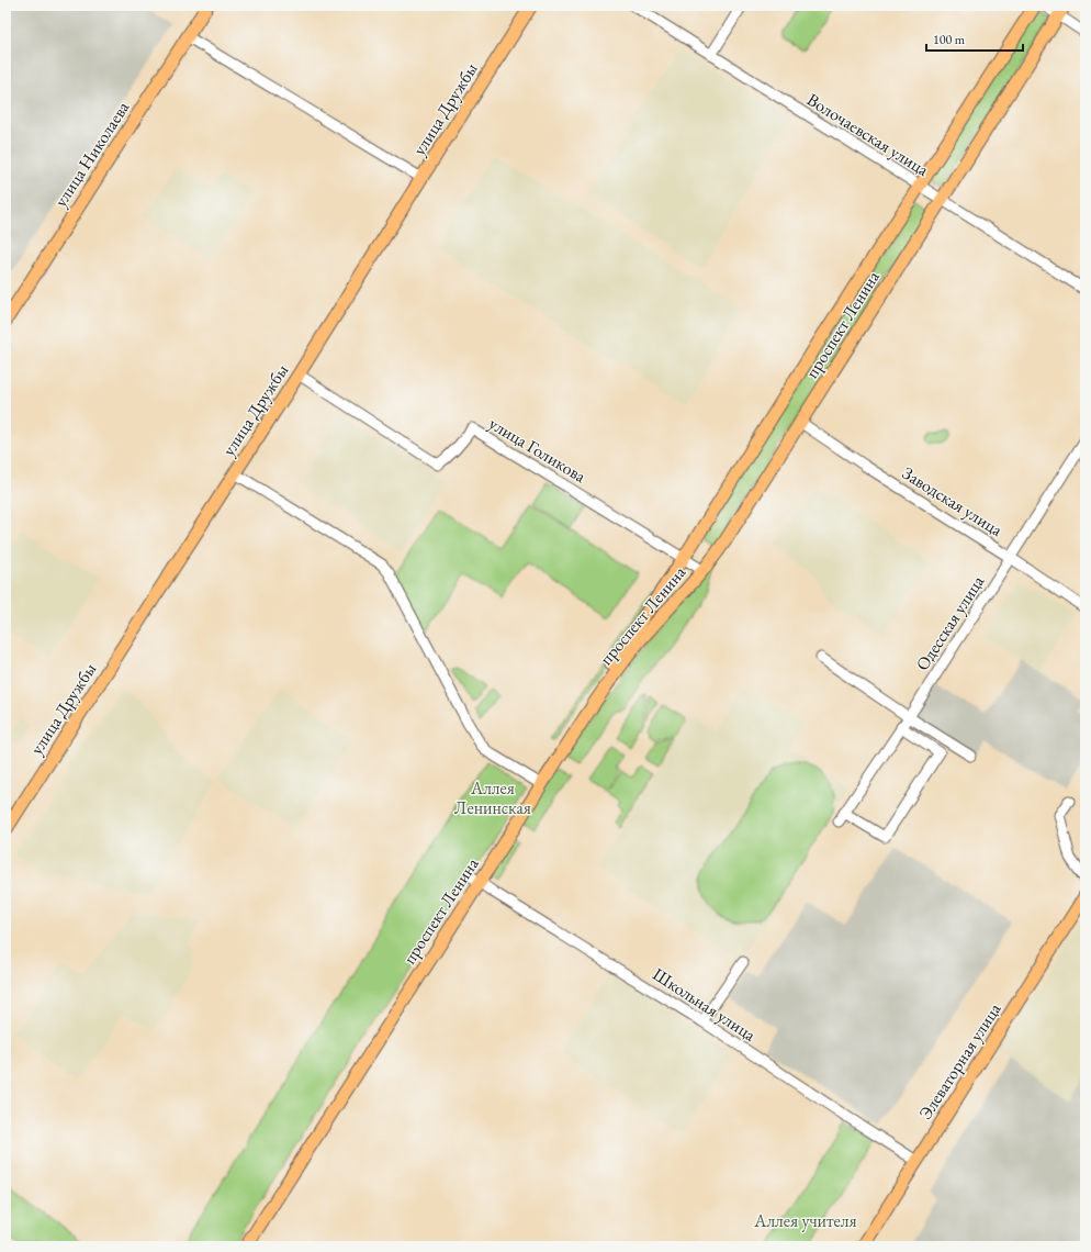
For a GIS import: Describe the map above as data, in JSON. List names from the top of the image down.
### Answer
{
  "streets": {
    "main road": [
      "улица Дружбы",
      "улица Николаева",
      "проспект Ленина",
      "Элеваторная улица"
    ],
    "street": [
      "Волочаевская улица",
      "улица Голикова",
      "Заводская улица",
      "Одесская улица",
      "Школьная улица"
    ]
  },
  "crossings": [
    ["улица Дружбы", "улица Голикова"],
    ["Волочаевская улица", "проспект Ленина"],
    ["проспект Ленина", "улица Голикова"],
    ["проспект Ленина", "Заводская улица"],
    ["проспект Ленина", "Школьная улица"],
    ["Заводская улица", "Одесская улица"],
    ["Школьная улица", "Элеваторная улица"]
  ],
  "parks": ["Аллея Ленинская", "Аллея учителя"],
  "scale_bar": "100 m"
}
